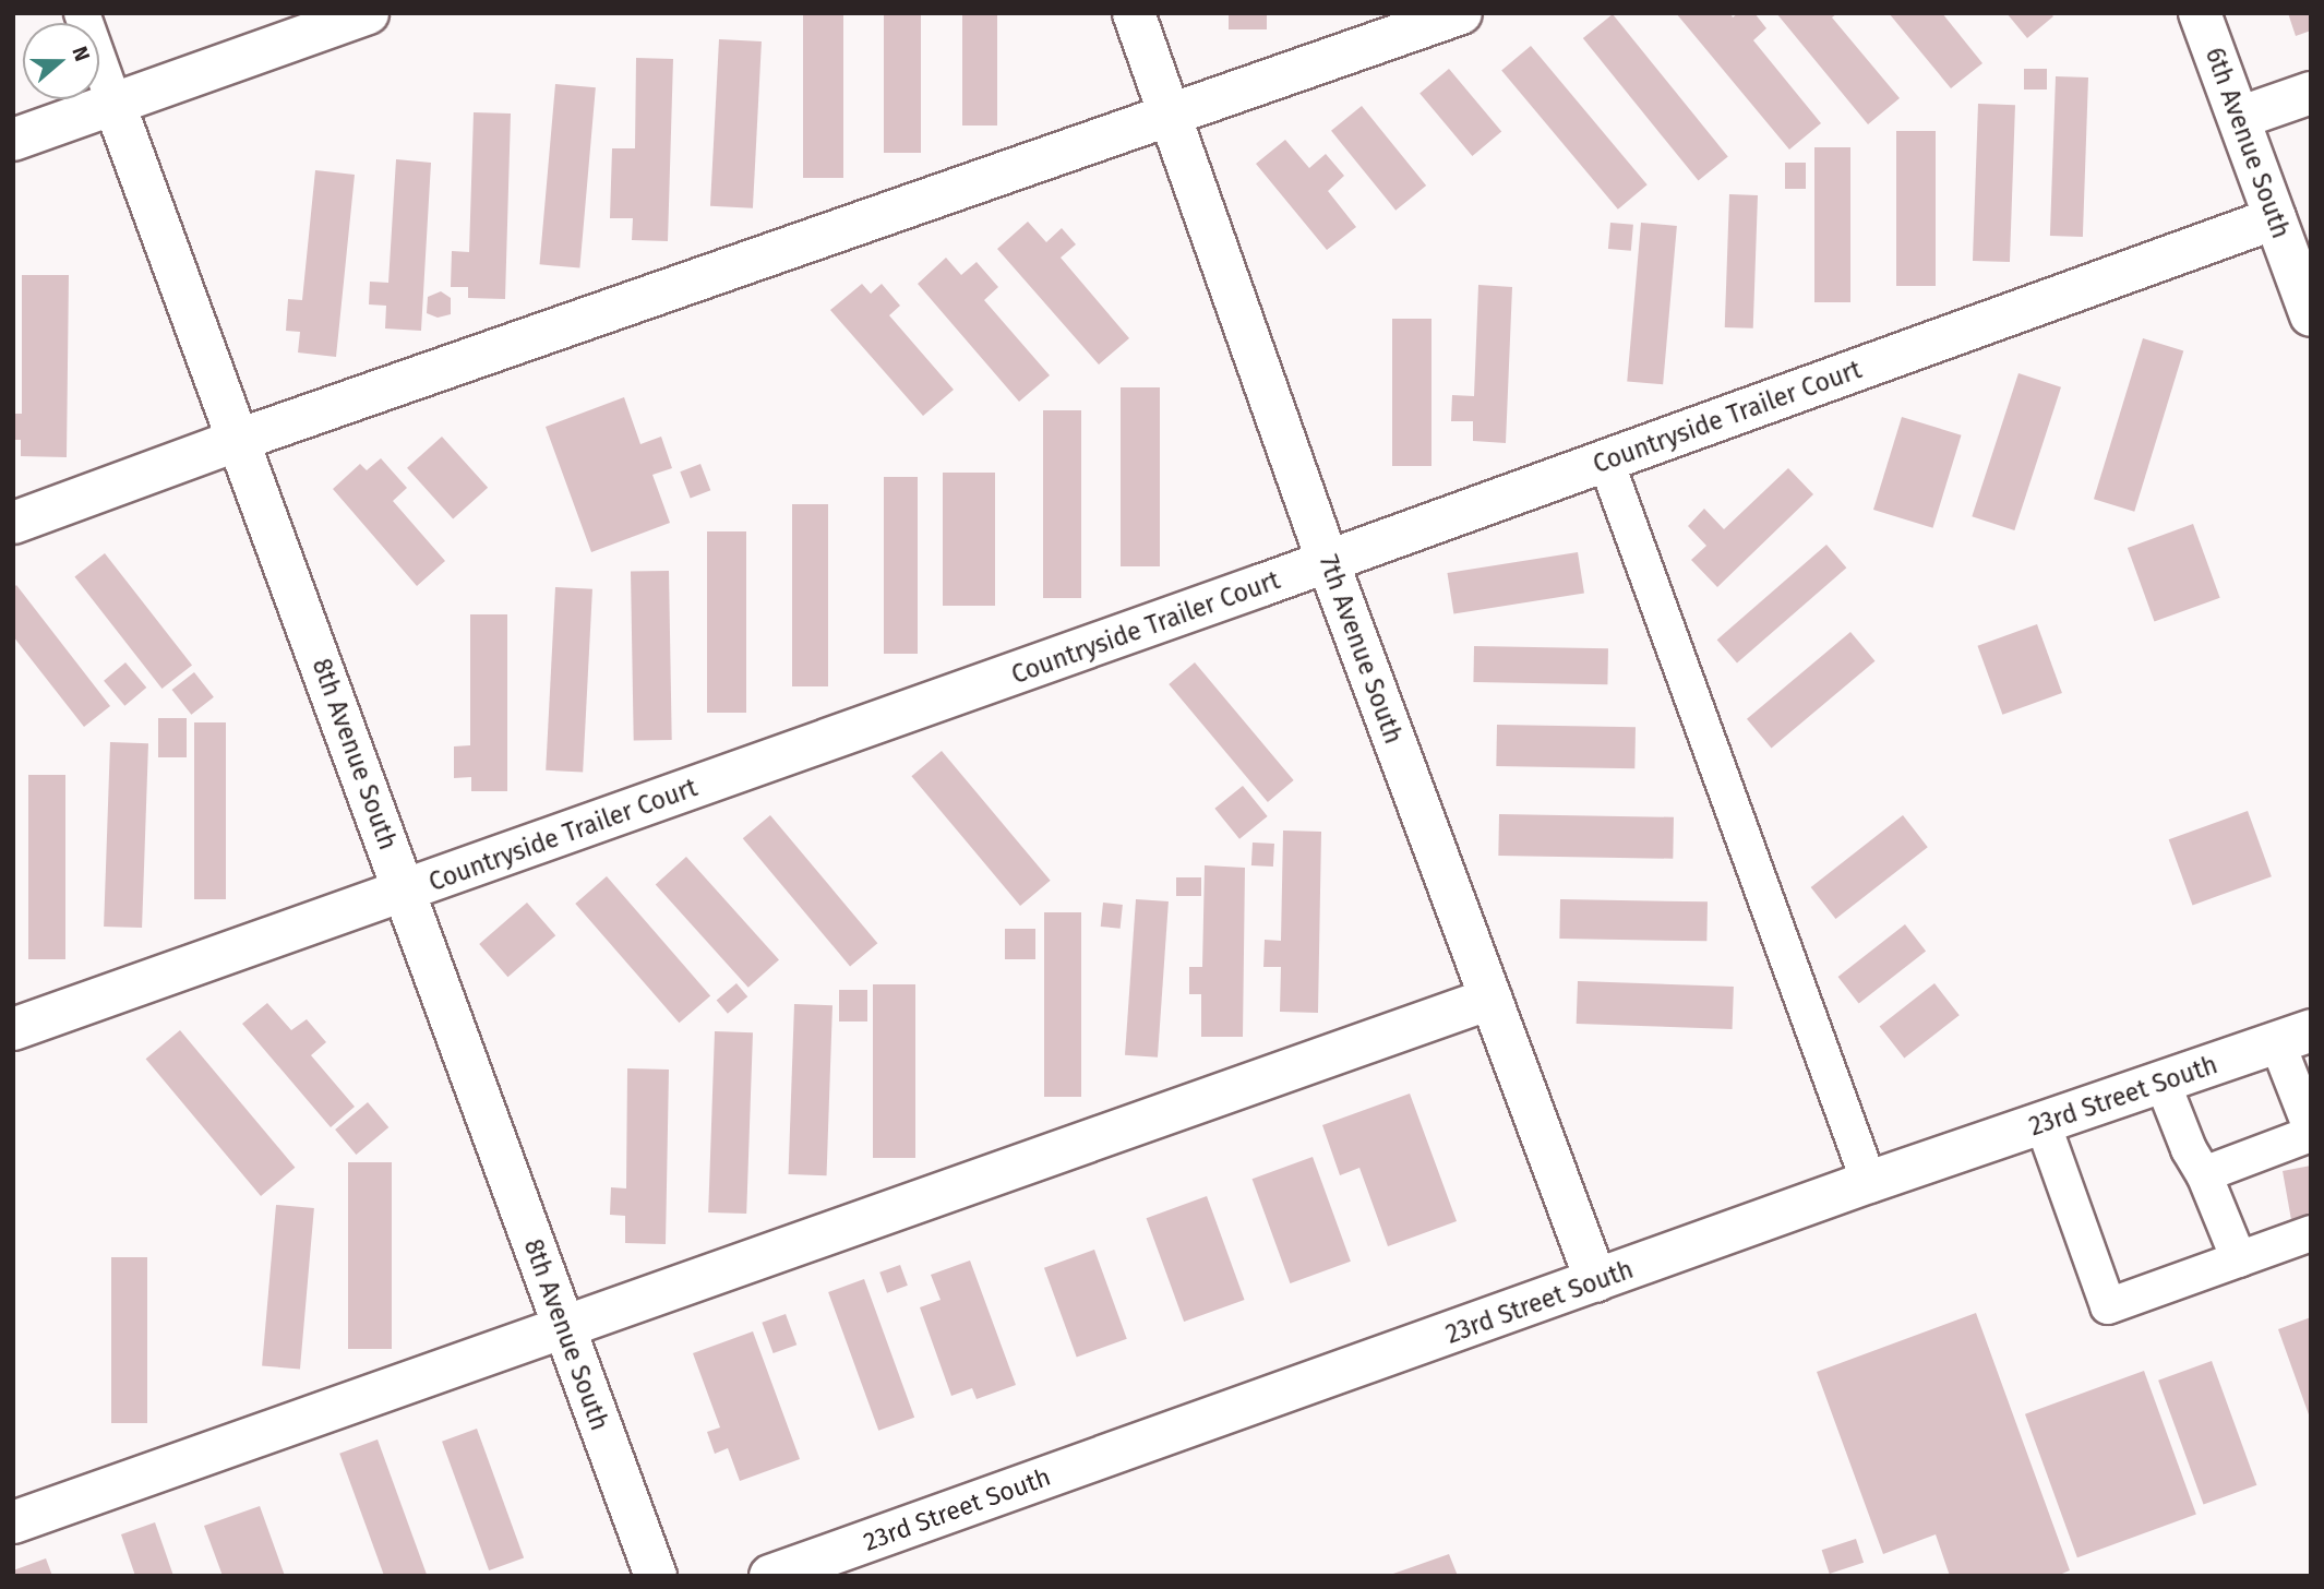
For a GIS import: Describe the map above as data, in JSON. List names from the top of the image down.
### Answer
{
  "streets": {
    "street": [
      "6th Avenue South",
      "Countryside Trailer Court",
      "7th Avenue South",
      "8th Avenue South",
      "23rd Street South"
    ]
  },
  "crossings": [
    ["6th Avenue South", "Countryside Trailer Court"],
    ["Countryside Trailer Court", "7th Avenue South"],
    ["Countryside Trailer Court", "8th Avenue South"],
    ["7th Avenue South", "23rd Street South"]
  ],
  "north": "right"
}
